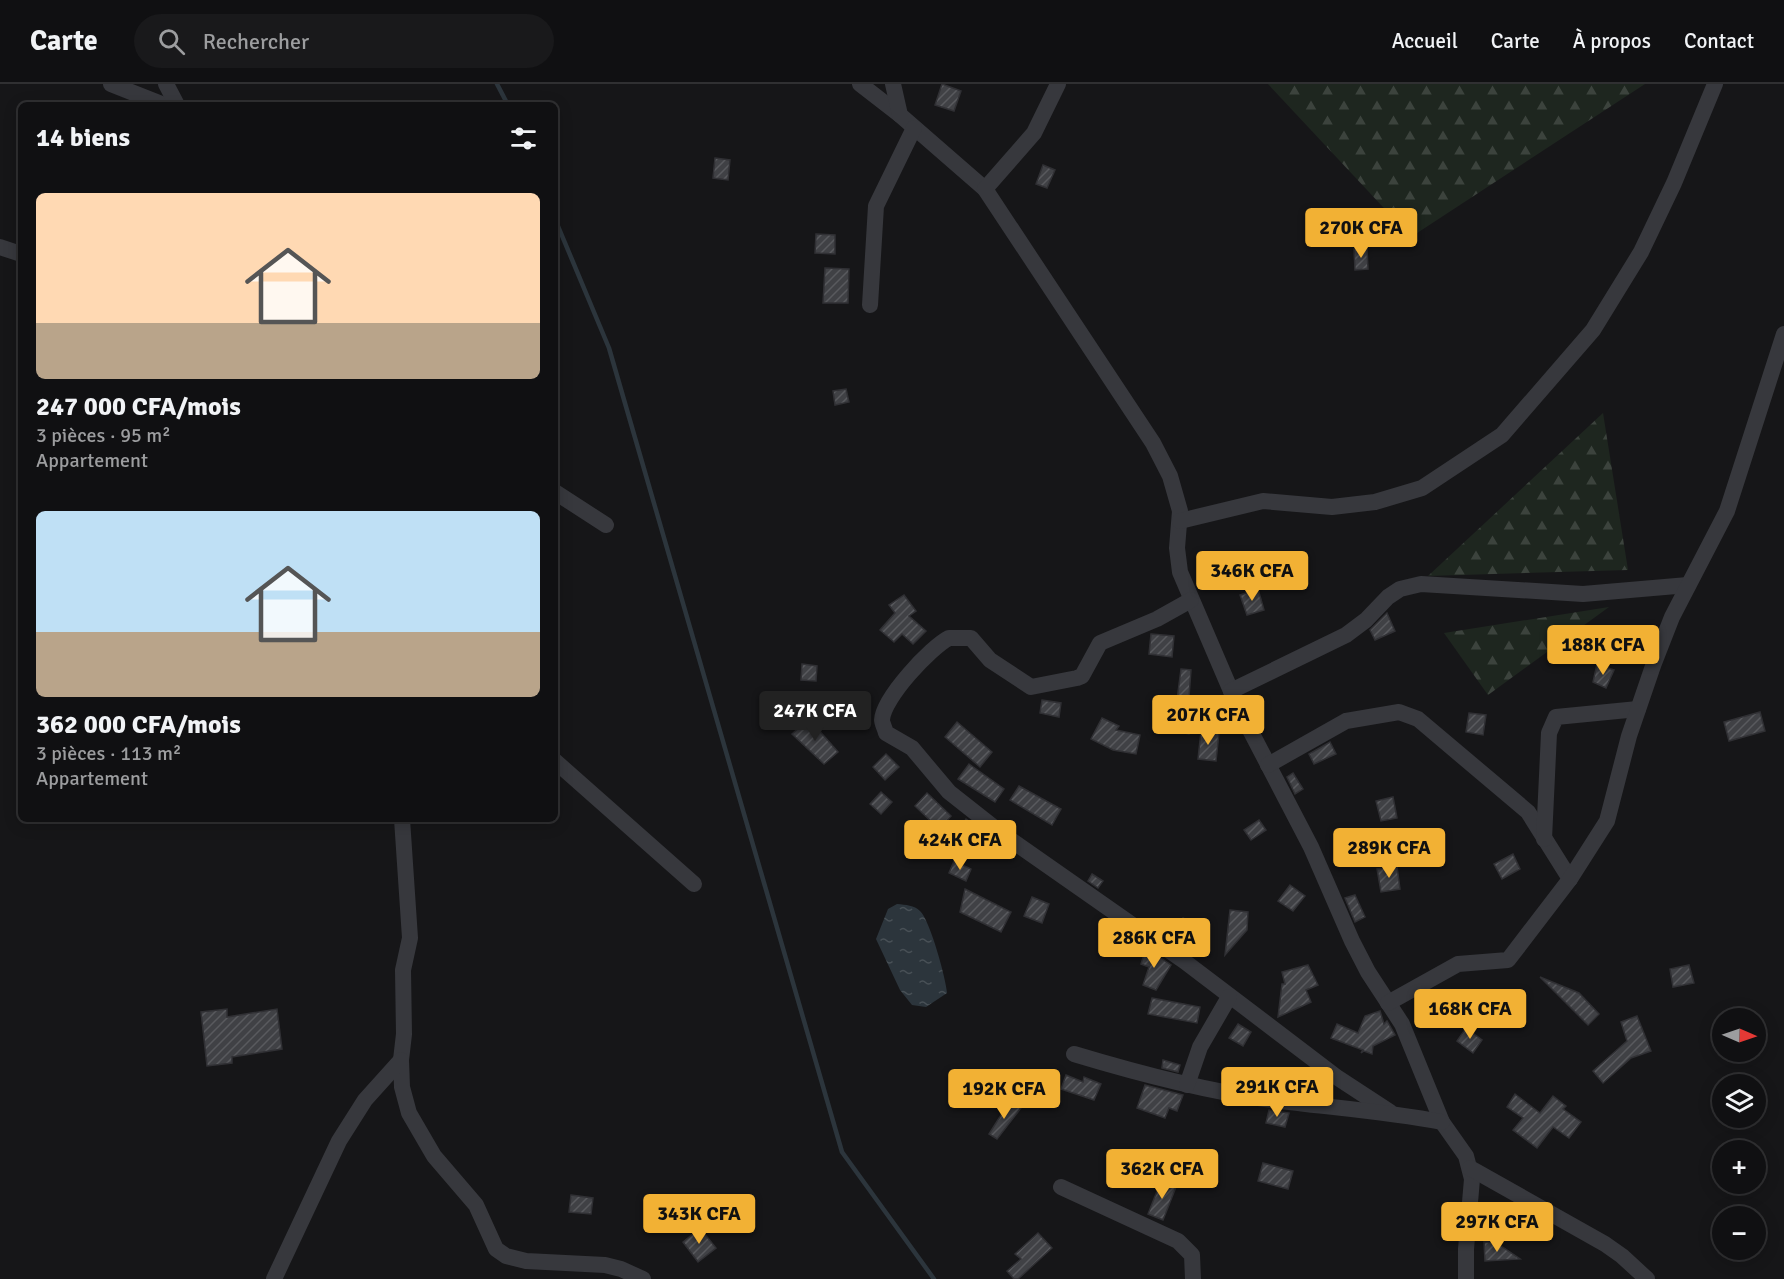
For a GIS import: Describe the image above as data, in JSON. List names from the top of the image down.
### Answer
{
  "north": "right",
  "page": {
    "header": "Carte",
    "search": "Rechercher",
    "nav": [
      "Accueil",
      "Carte",
      "À propos",
      "Contact"
    ],
    "heading": "14 biens",
    "list": [
      {
        "name": "247 000 CFA/mois",
        "note": "3 pièces · 95 m² · Appartement"
      },
      {
        "name": "362 000 CFA/mois",
        "note": "3 pièces · 113 m² · Appartement"
      }
    ],
    "price": [
      "270K CFA",
      "346K CFA",
      "188K CFA",
      "247K CFA",
      "207K CFA",
      "424K CFA",
      "289K CFA",
      "286K CFA",
      "168K CFA",
      "291K CFA",
      "192K CFA",
      "362K CFA",
      "343K CFA",
      "297K CFA"
    ],
    "map_buttons": ["+", "−"]
  }
}
